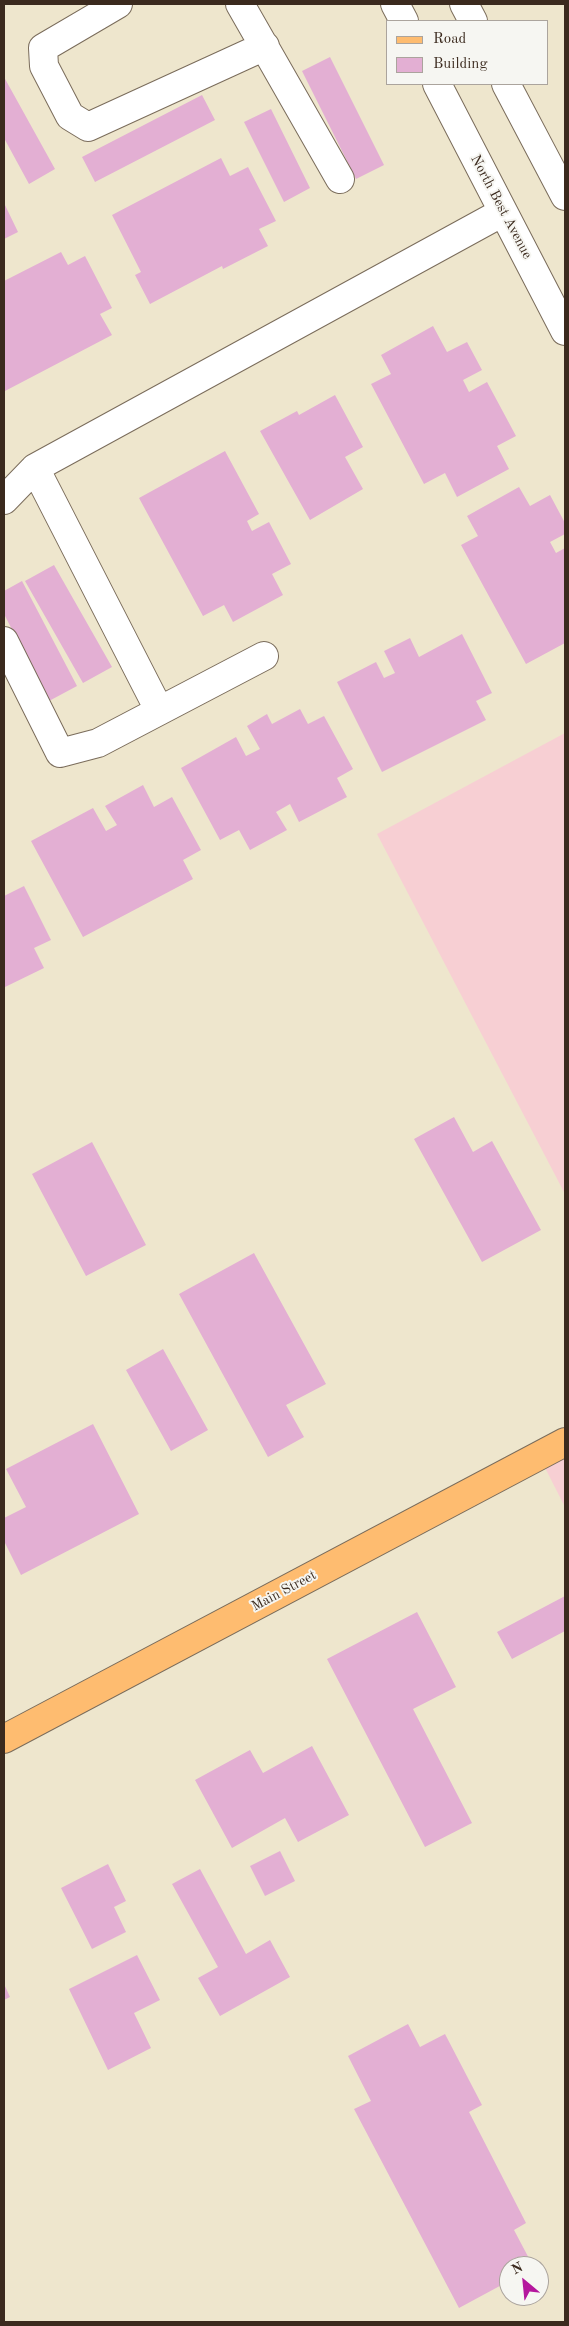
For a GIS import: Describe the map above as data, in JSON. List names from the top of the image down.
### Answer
{
  "streets": {
    "main road": ["Main Street"],
    "street": ["North Best Avenue"]
  },
  "legend": ["Road", "Building"],
  "north": "top left"
}
